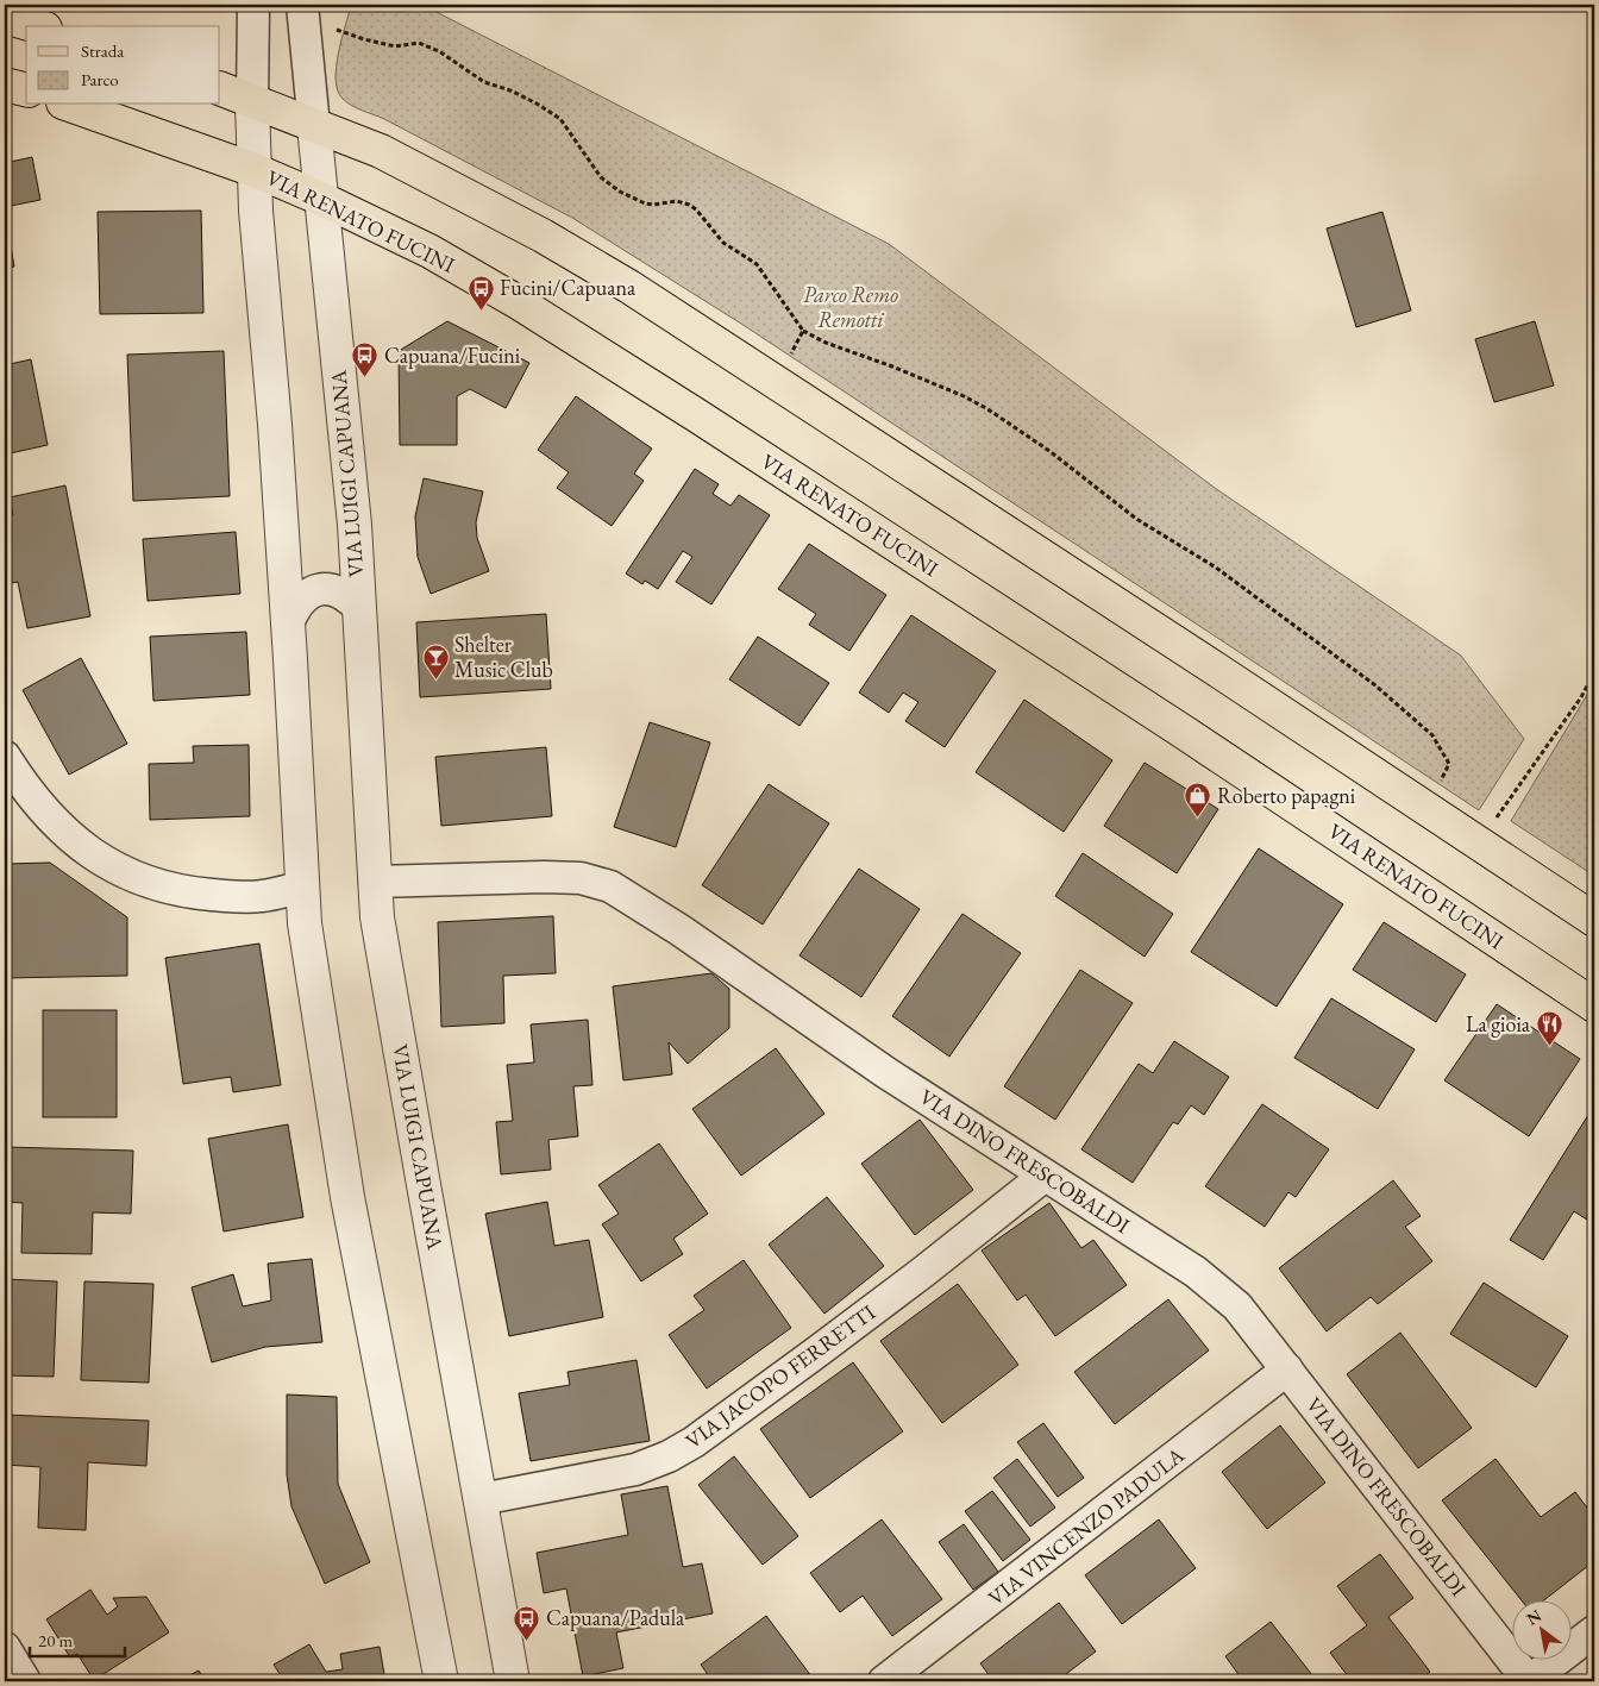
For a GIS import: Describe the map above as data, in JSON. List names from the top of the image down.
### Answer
{
  "streets": {
    "main road": ["VIA RENATO FUCINI"],
    "street": [
      "VIA LUIGI CAPUANA",
      "VIA DINO FRESCOBALDI",
      "VIA JACOPO FERRETTI",
      "VIA VINCENZO PADULA"
    ]
  },
  "crossings": [
    ["VIA RENATO FUCINI", "VIA LUIGI CAPUANA"],
    ["VIA LUIGI CAPUANA", "VIA DINO FRESCOBALDI"],
    ["VIA LUIGI CAPUANA", "VIA JACOPO FERRETTI"],
    ["VIA DINO FRESCOBALDI", "VIA JACOPO FERRETTI"],
    ["VIA DINO FRESCOBALDI", "VIA VINCENZO PADULA"]
  ],
  "parks": ["Parco Remo Remotti"],
  "places": {
    "bus stop": ["Fucini/Capuana", "Capuana/Fucini", "Capuana/Padula"],
    "bar": ["Shelter Music Club"],
    "shop": ["Roberto papagni"],
    "restaurant": ["La gioia"]
  },
  "legend": ["Strada", "Parco"],
  "scale_bar": "20 m",
  "north": "top left"
}
